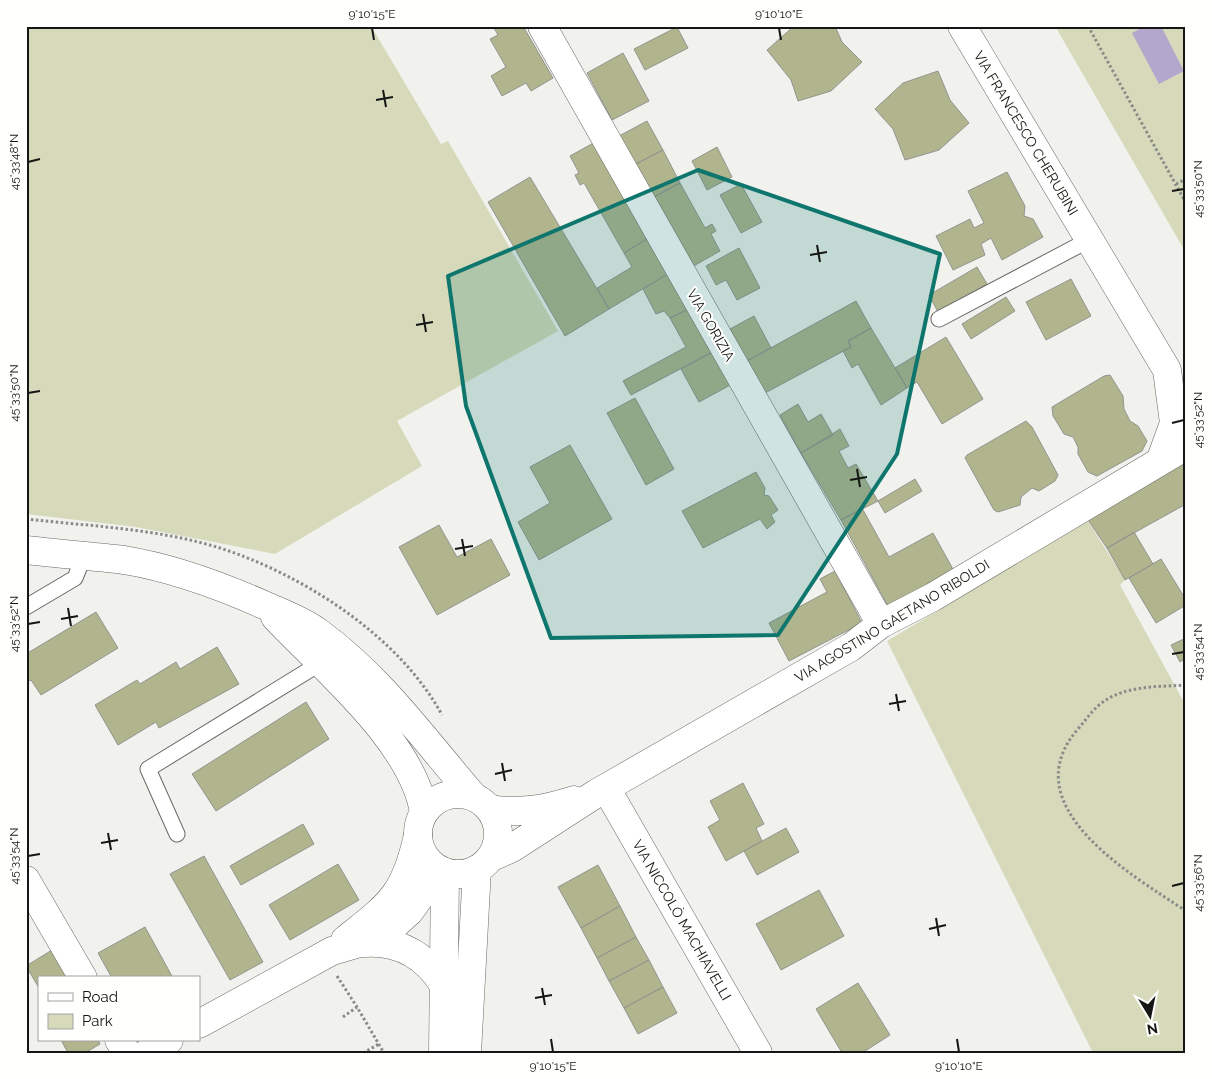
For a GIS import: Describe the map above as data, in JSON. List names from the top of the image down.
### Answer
{
  "streets": {
    "street": [
      "VIA FRANCESCO CHERUBINI",
      "VIA GORIZIA",
      "VIA AGOSTINO GAETANO RIBOLDI",
      "VIA NICCOLÒ MACHIAVELLI"
    ]
  },
  "crossings": [
    ["VIA FRANCESCO CHERUBINI", "VIA AGOSTINO GAETANO RIBOLDI"],
    ["VIA GORIZIA", "VIA AGOSTINO GAETANO RIBOLDI"],
    ["VIA AGOSTINO GAETANO RIBOLDI", "VIA NICCOLÒ MACHIAVELLI"]
  ],
  "legend": ["Road", "Park"],
  "north": "bottom",
  "coordinates": [
    "9°10'15\"E",
    "9°10'10\"E",
    "45°33'48\"N",
    "45°33'50\"N",
    "45°33'52\"N",
    "45°33'54\"N",
    "45°33'56\"N"
  ]
}
